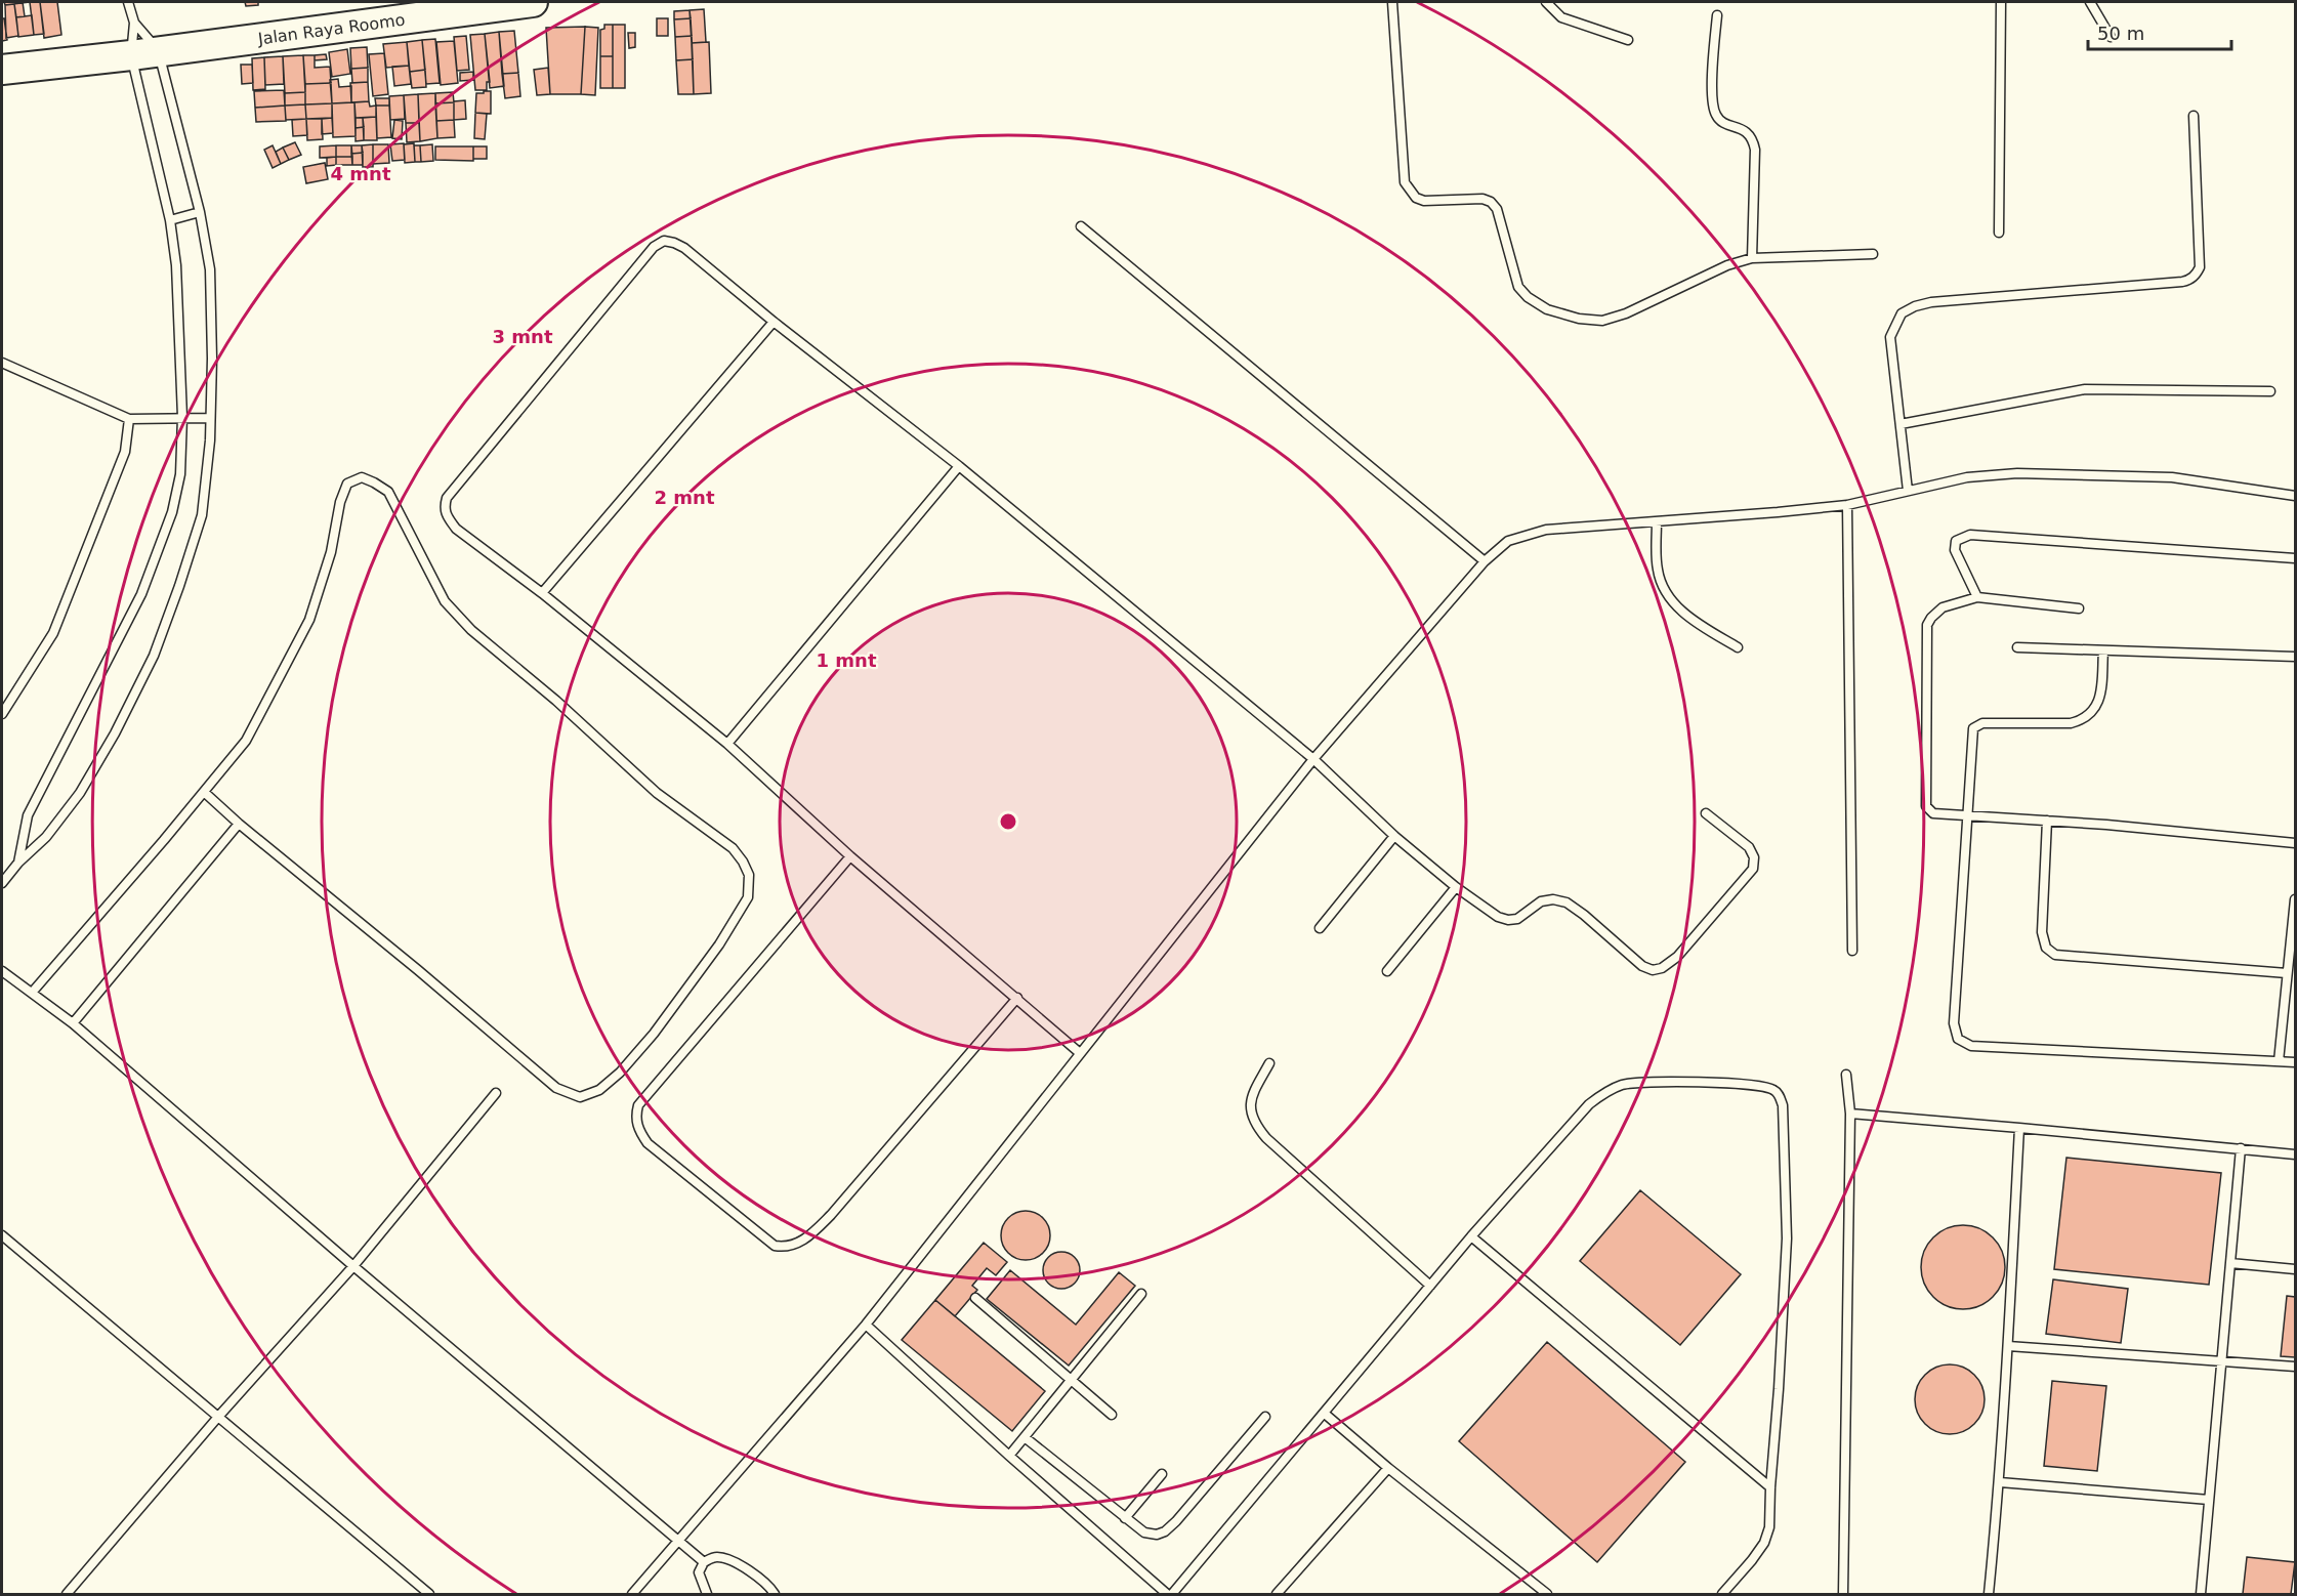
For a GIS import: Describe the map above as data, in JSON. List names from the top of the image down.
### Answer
{
  "streets": {
    "highway": ["Jalan Raya Roomo"]
  },
  "scale_bar": "50 m",
  "rings": [
    "4 mnt",
    "3 mnt",
    "2 mnt",
    "1 mnt"
  ]
}
